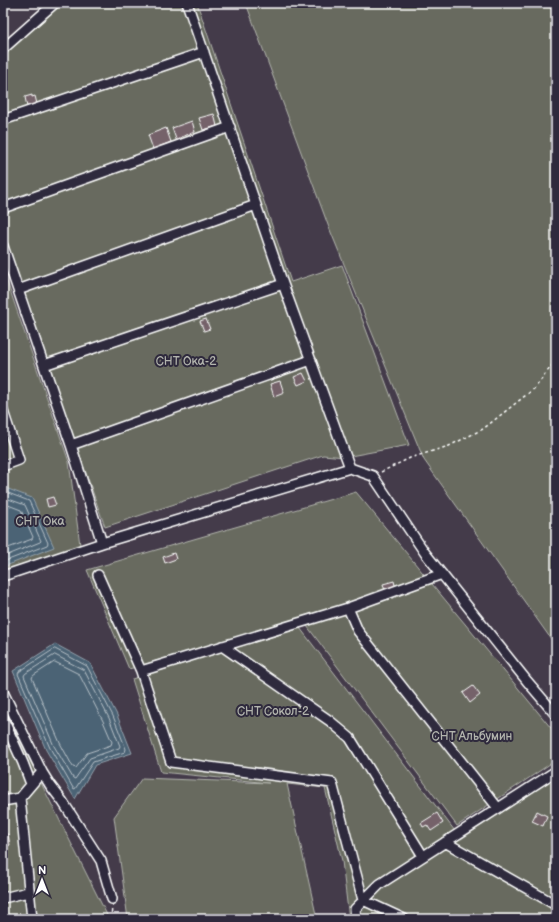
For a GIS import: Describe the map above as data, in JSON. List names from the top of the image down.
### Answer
{
  "parks": [
    "СНТ Ока-2",
    "СНТ Ока",
    "СНТ Сокол-2",
    "СНТ Альбумин"
  ],
  "north": "top"
}
